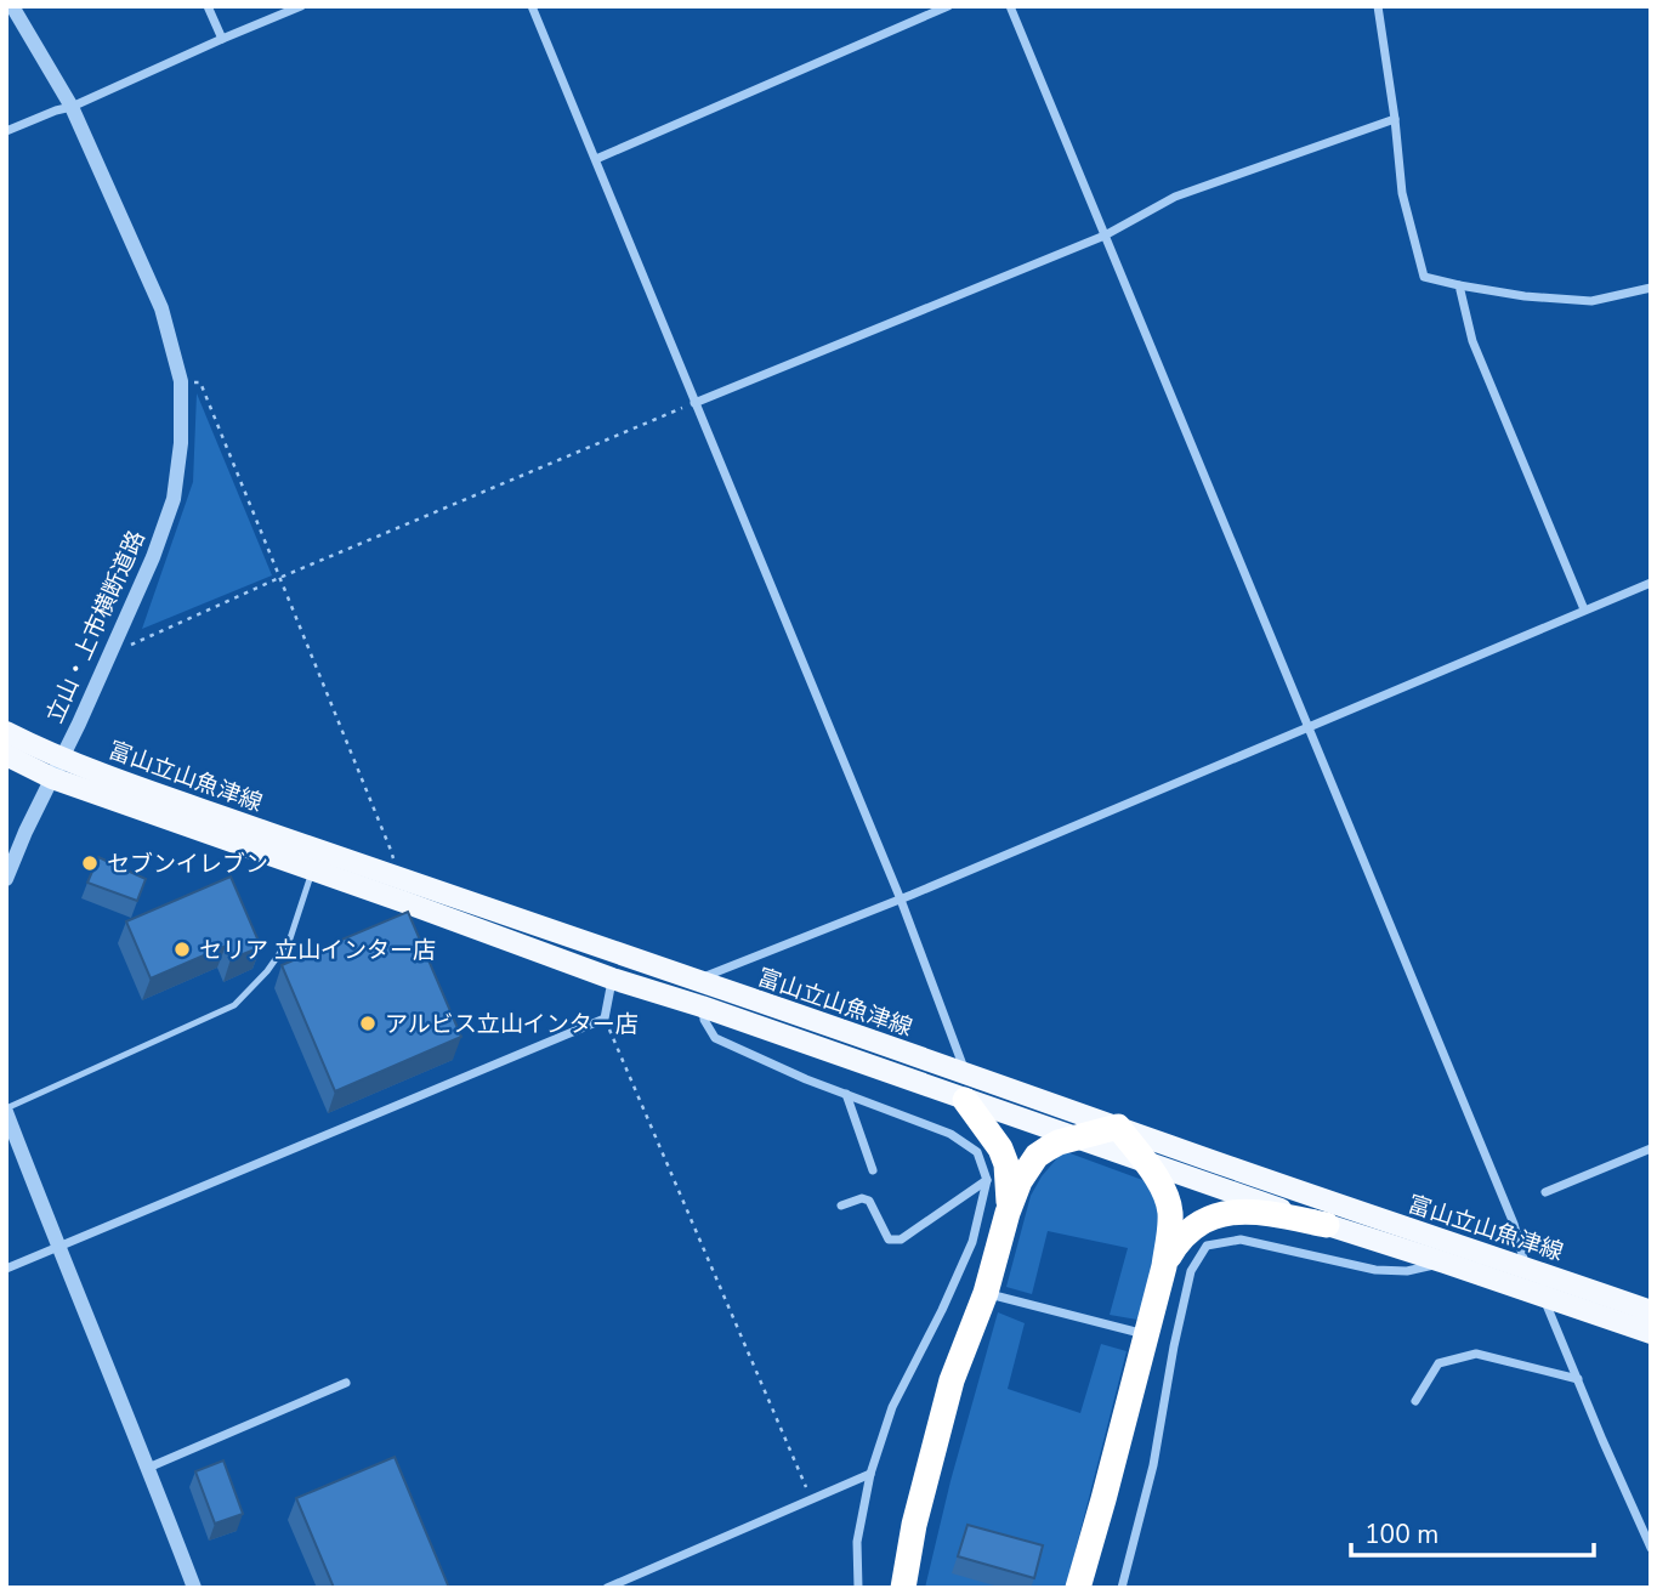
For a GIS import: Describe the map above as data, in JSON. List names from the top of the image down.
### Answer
{
  "streets": {
    "main road": ["富山立山魚津線"],
    "street": ["立山・上市横断道路"]
  },
  "crossings": [
    ["立山・上市横断道路", "富山立山魚津線"]
  ],
  "places": ["セブンイレブン", "セリア 立山インター店", "アルビス立山インター店"],
  "scale_bar": "100 m"
}
